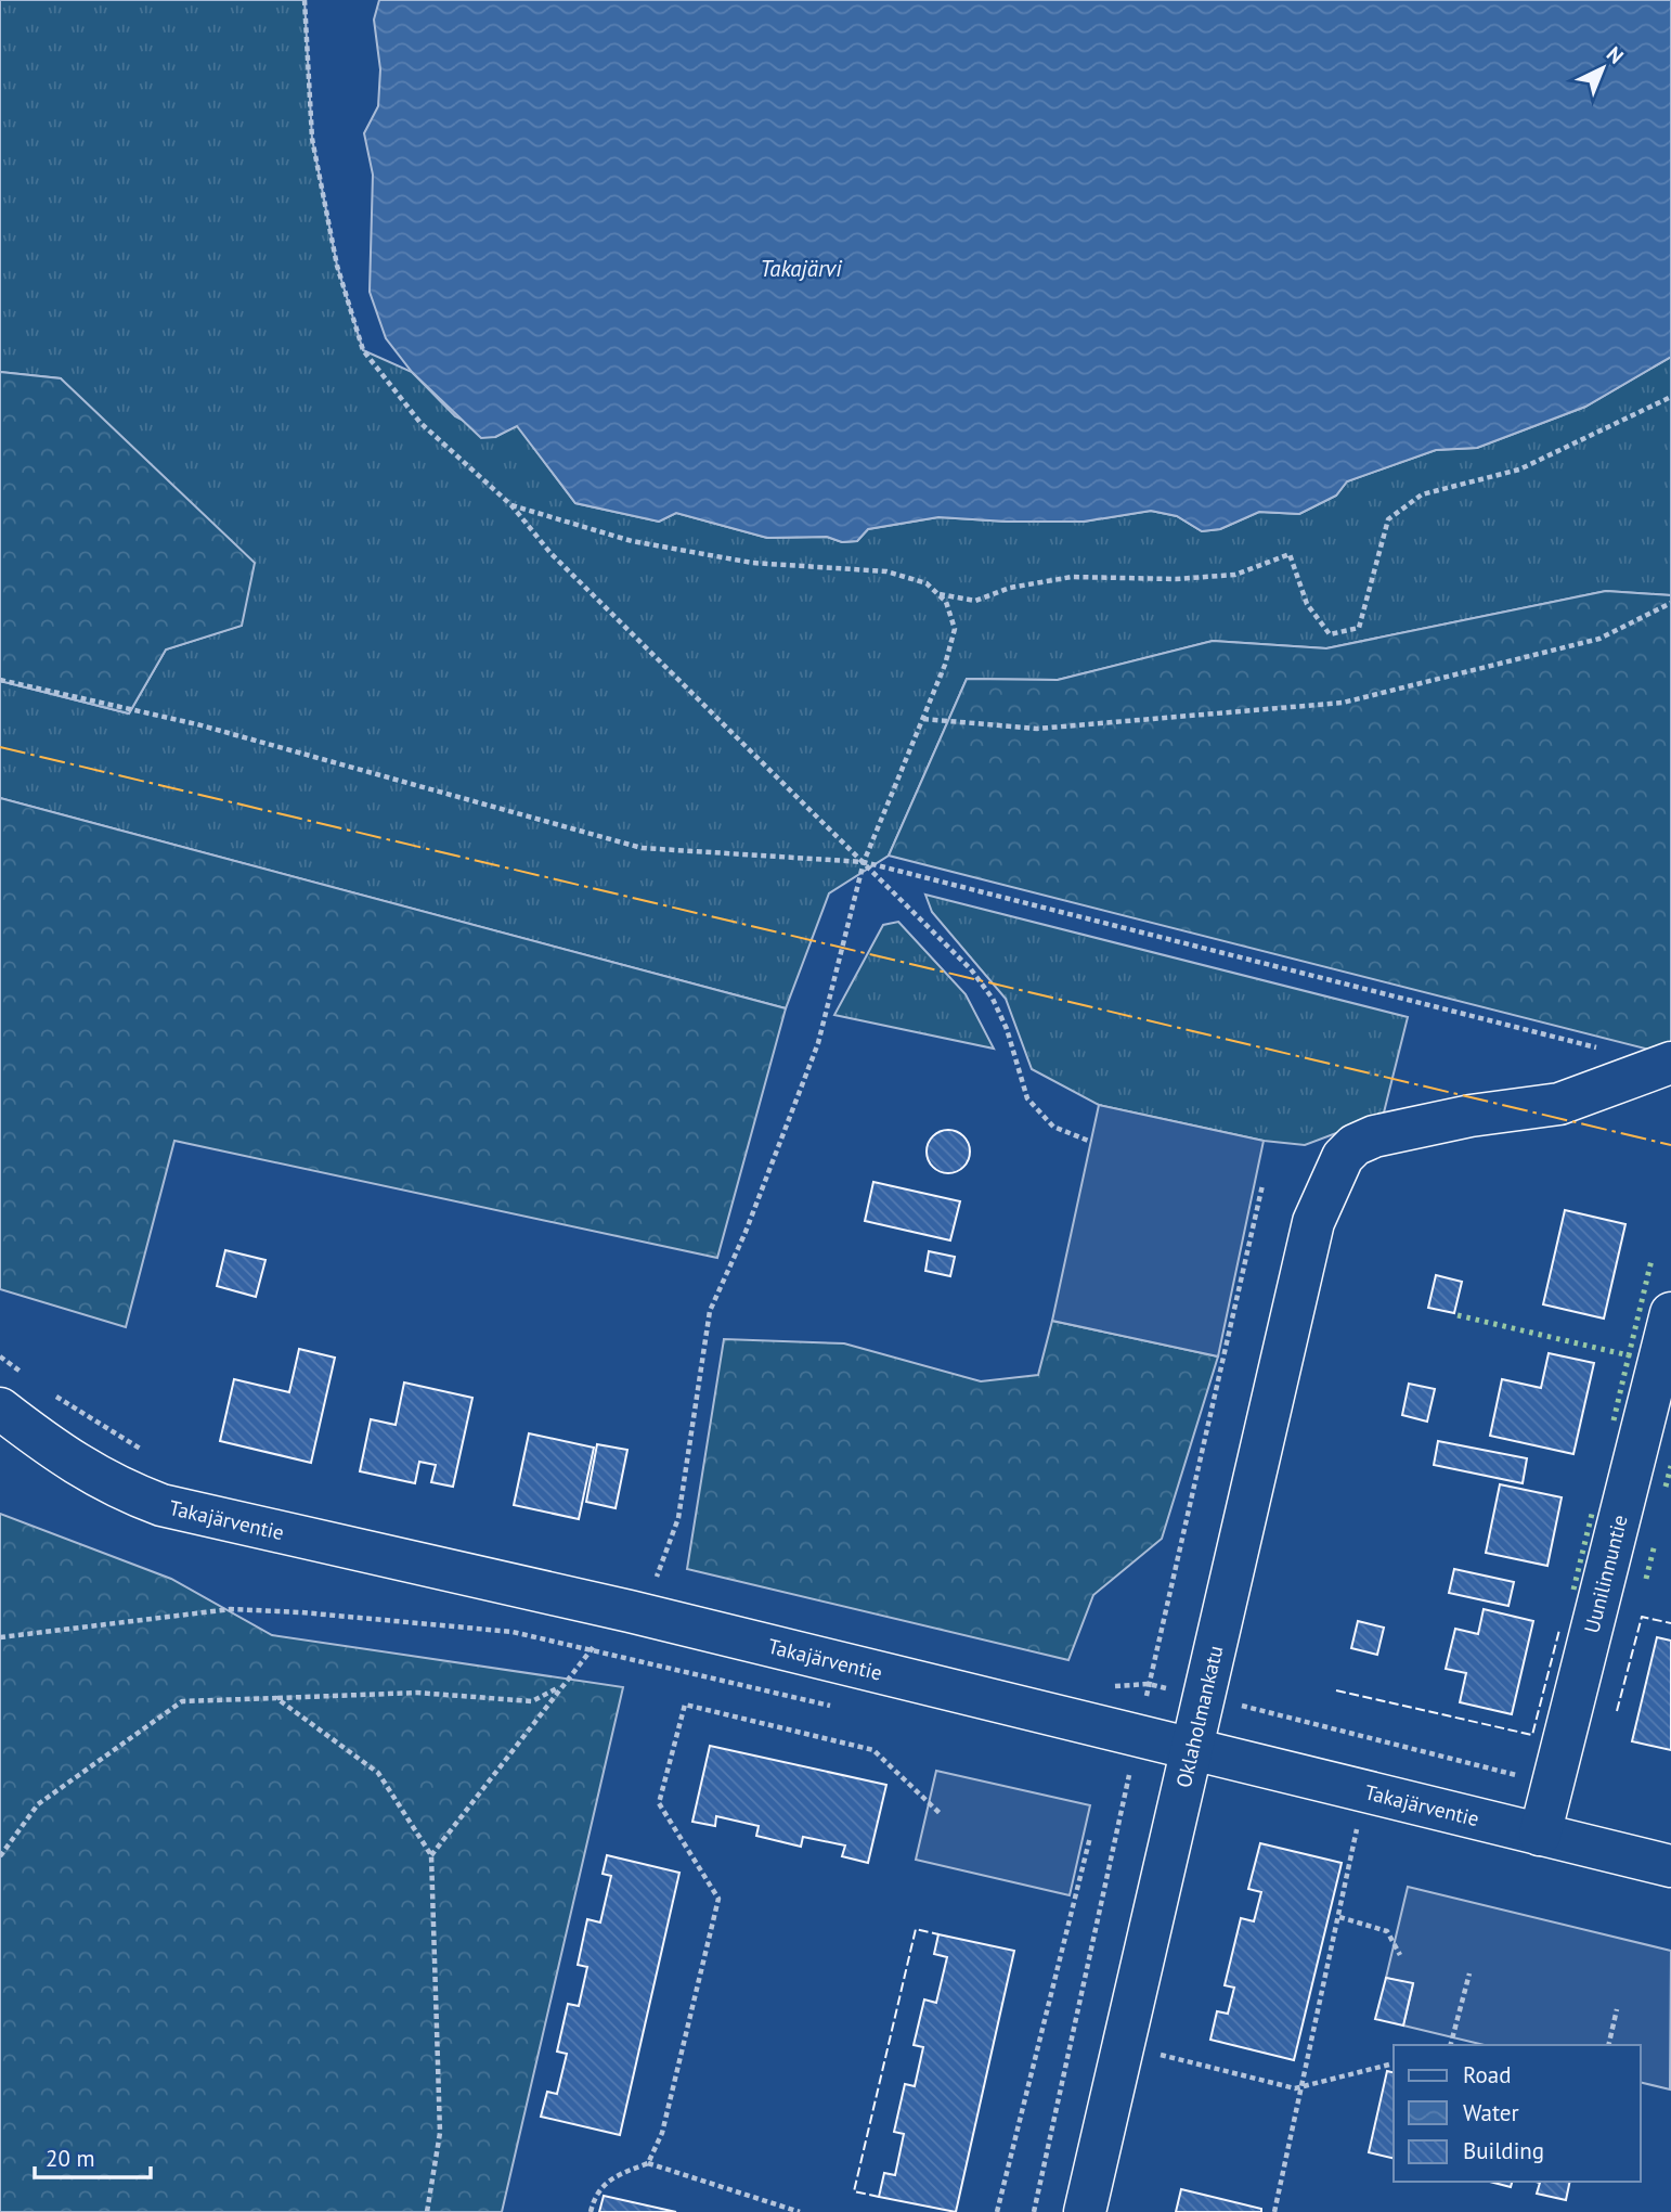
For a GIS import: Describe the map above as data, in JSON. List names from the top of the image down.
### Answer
{
  "streets": {
    "street": ["Takajärventie", "Uunilinnuntie", "Oklaholmankatu"]
  },
  "crossings": [
    ["Takajärventie", "Uunilinnuntie"],
    ["Takajärventie", "Oklaholmankatu"]
  ],
  "water": ["Takajärvi"],
  "legend": ["Road", "Water", "Building"],
  "scale_bar": "20 m",
  "north": "top right"
}
